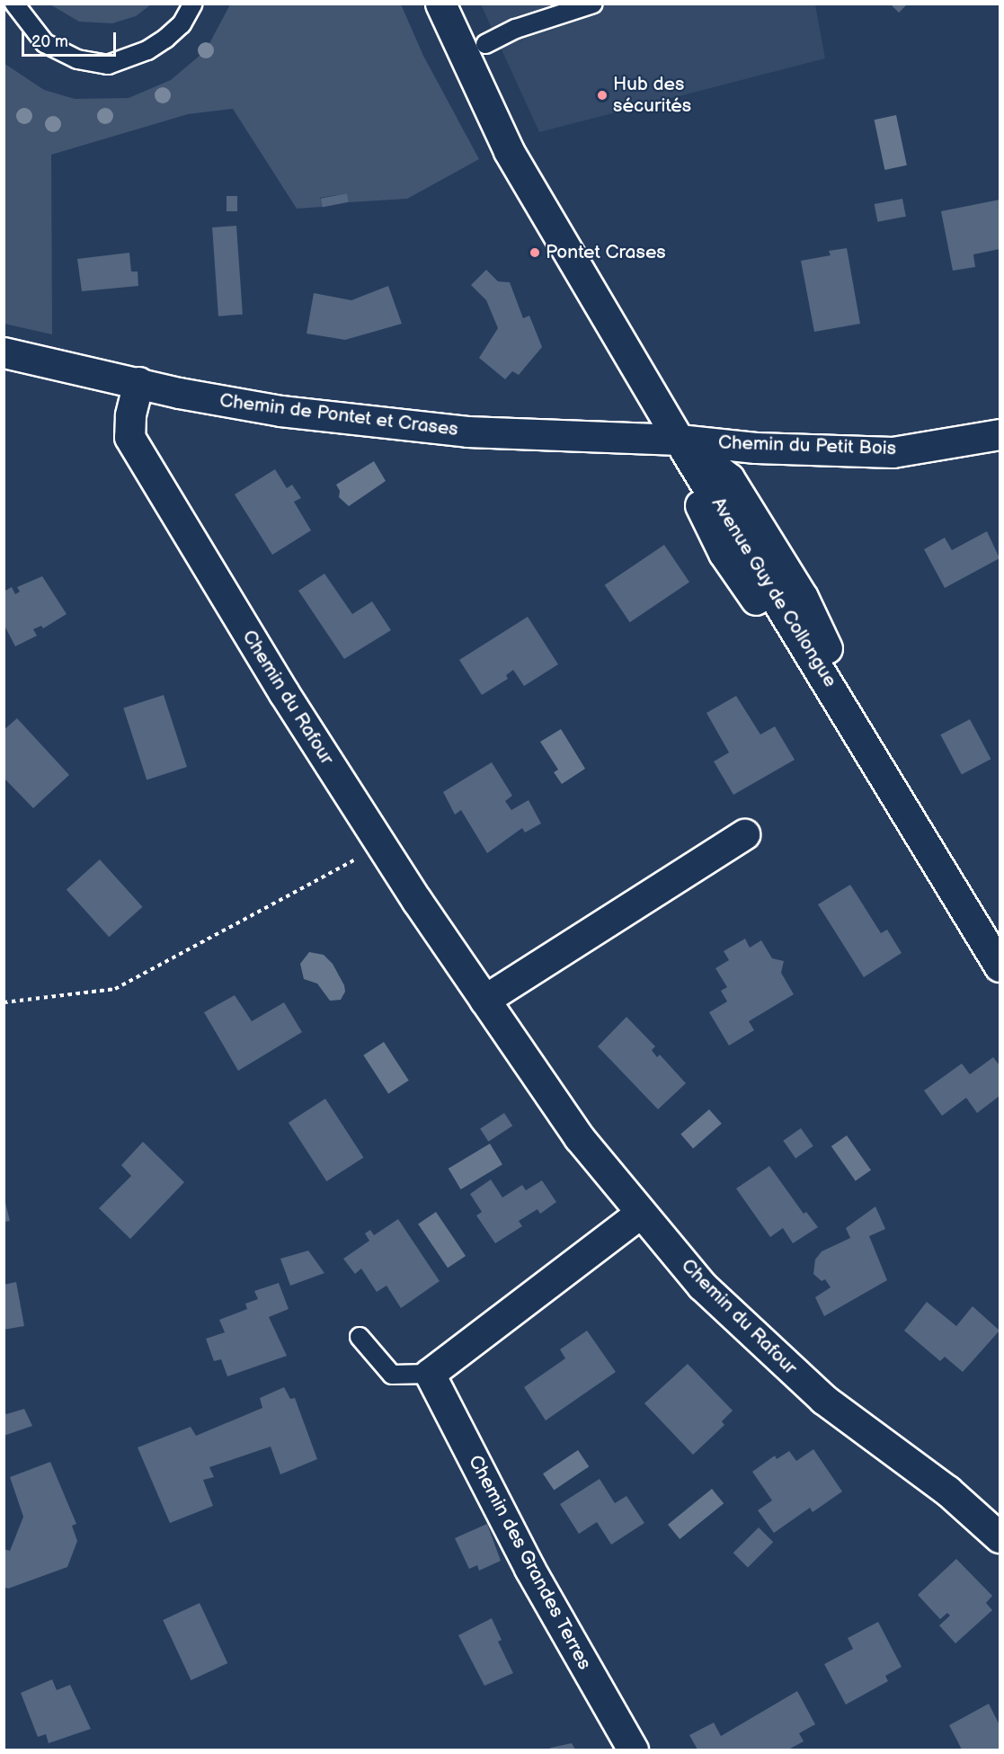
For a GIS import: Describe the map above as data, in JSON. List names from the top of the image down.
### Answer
{
  "streets": {
    "street": [
      "Chemin de Pontet et Crases",
      "Chemin du Petit Bois",
      "Avenue Guy de Collongue",
      "Chemin du Rafour",
      "Chemin des Grandes Terres"
    ]
  },
  "crossings": [
    ["Chemin de Pontet et Crases", "Chemin du Petit Bois"],
    ["Chemin de Pontet et Crases", "Avenue Guy de Collongue"],
    ["Chemin de Pontet et Crases", "Chemin du Rafour"],
    ["Chemin du Petit Bois", "Avenue Guy de Collongue"]
  ],
  "places": ["Hub des sécurités", "Pontet Crases"],
  "scale_bar": "20 m"
}
